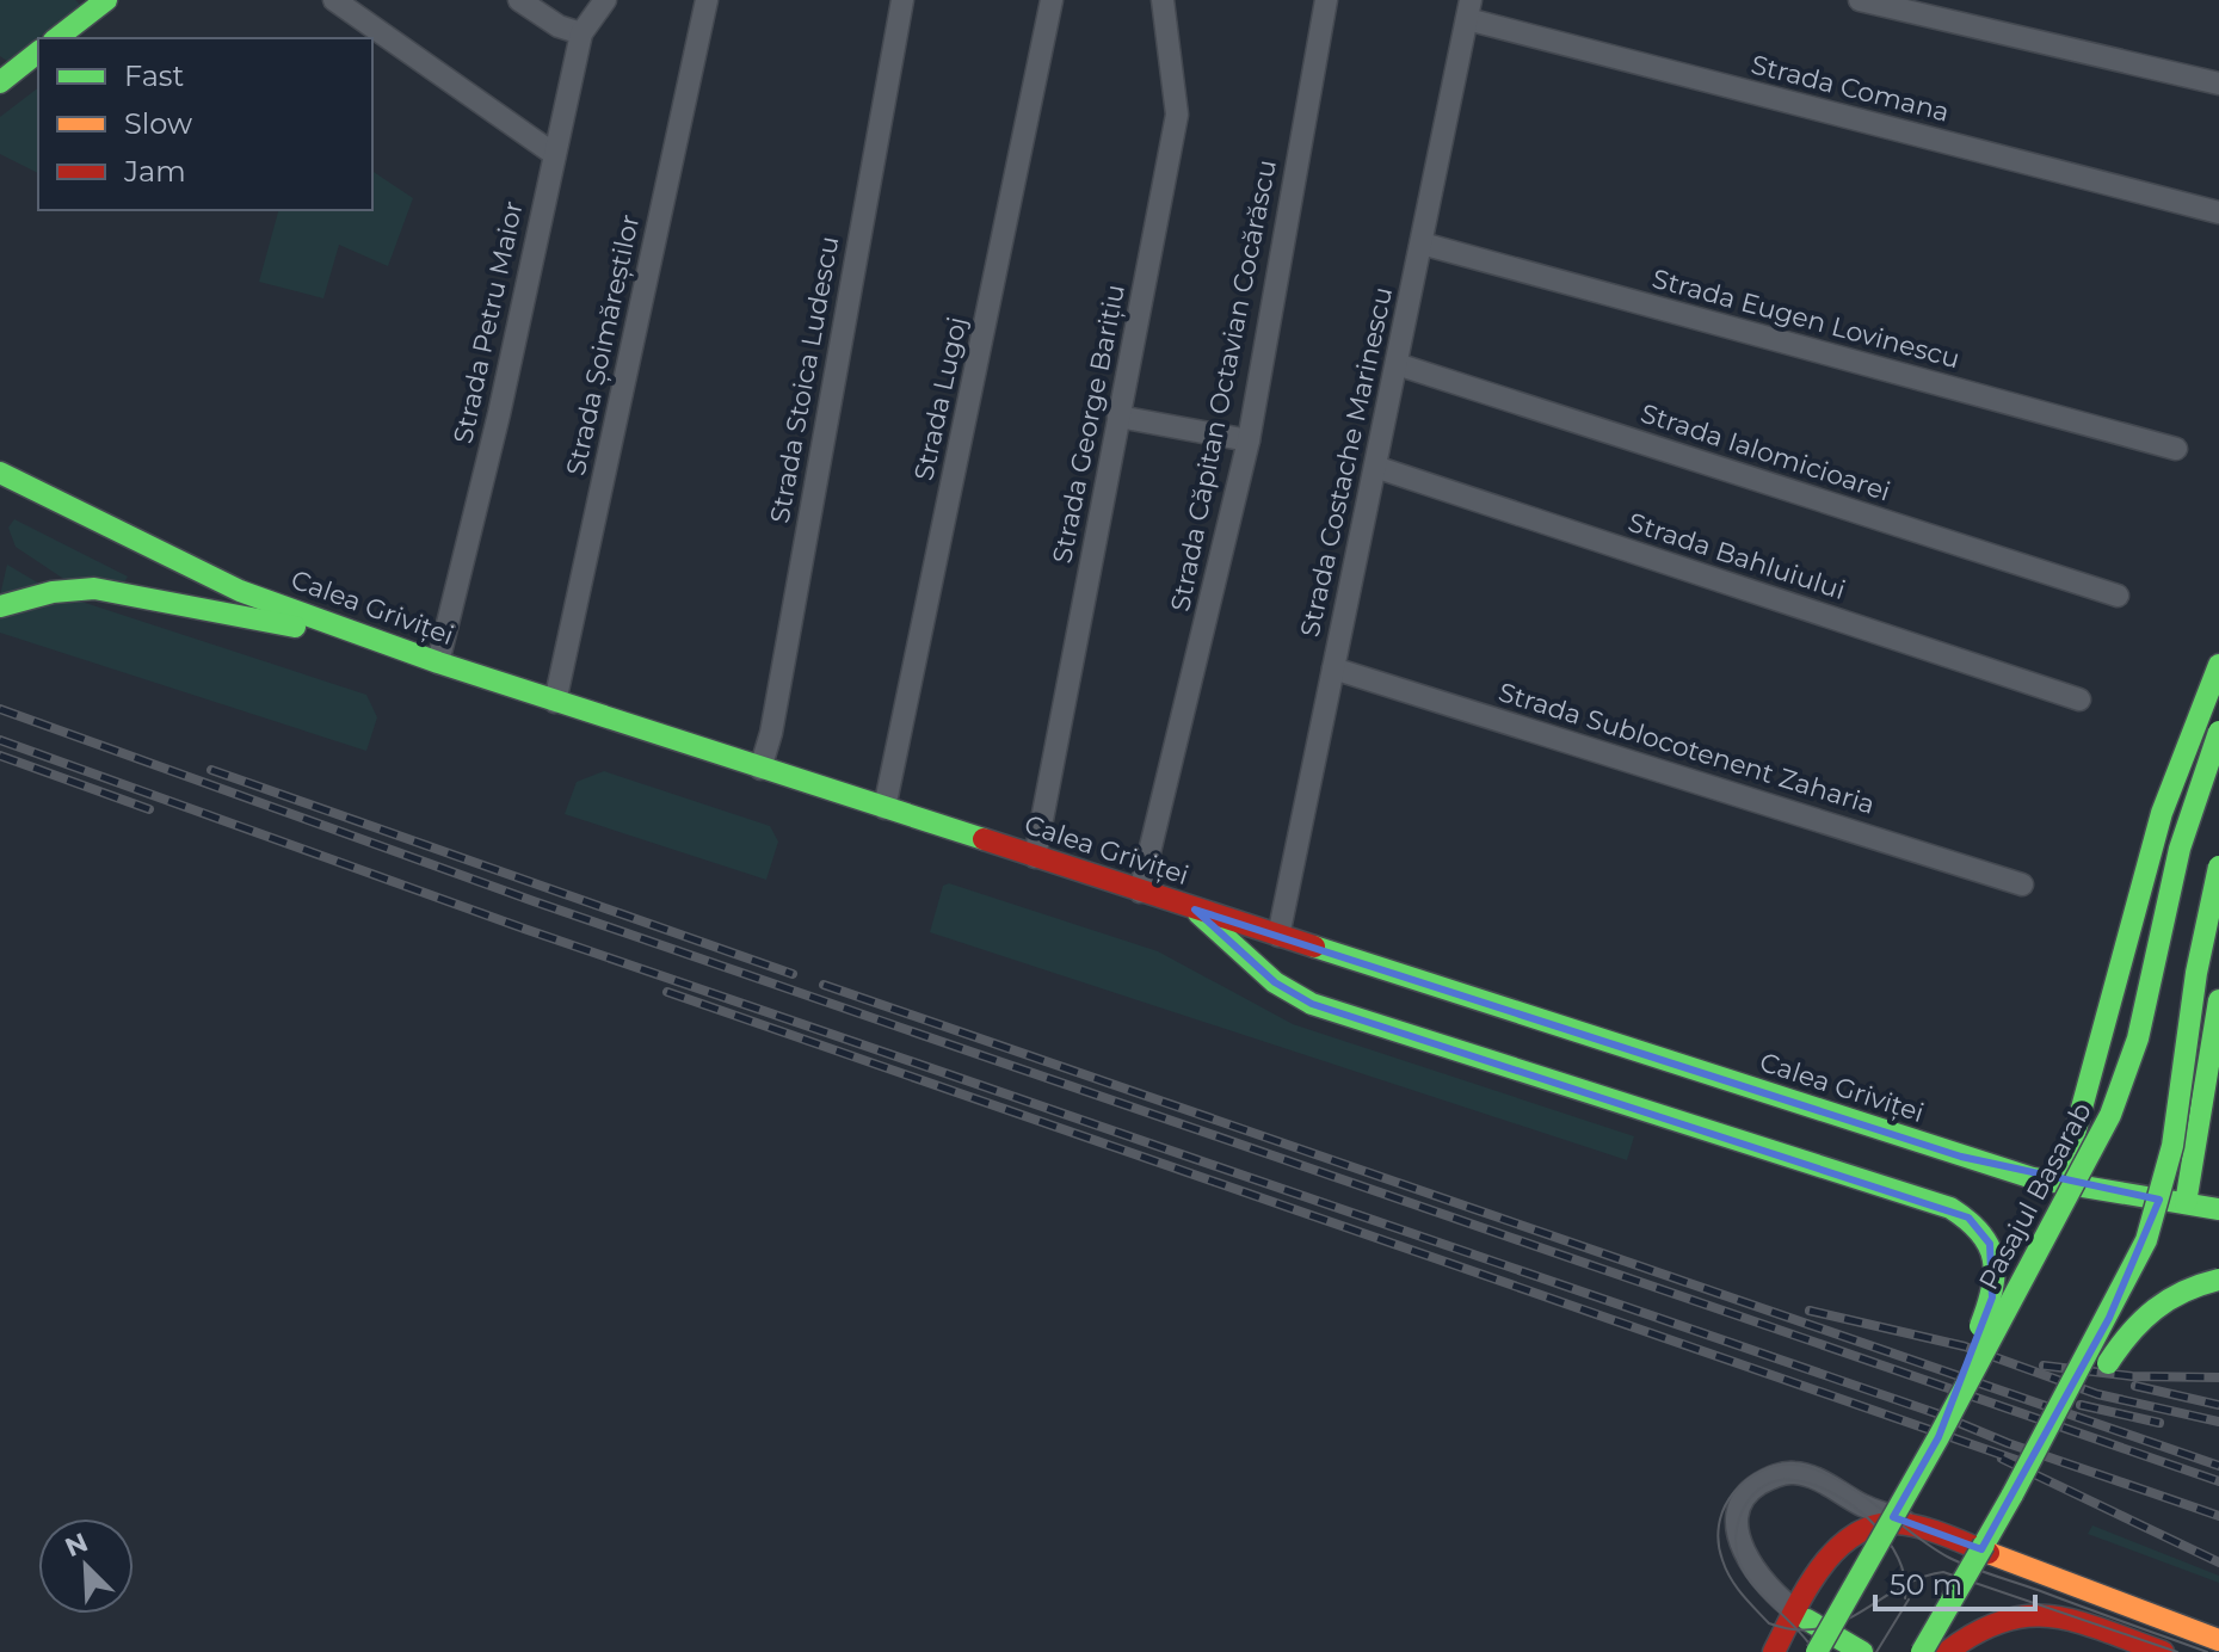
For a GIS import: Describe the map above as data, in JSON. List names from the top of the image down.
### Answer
{
  "streets": {
    "main road": ["Calea Griviței", "Pasajul Basarab"],
    "street": [
      "Strada Comana",
      "Strada Eugen Lovinescu",
      "Strada Petru Maior",
      "Strada Șoimăreștilor",
      "Strada Stoica Ludescu",
      "Strada Căpitan Octavian Cocărăscu",
      "Strada Lugoj",
      "Strada George Barițiu",
      "Strada Ialomicioarei",
      "Strada Costache Marinescu",
      "Strada Bahluiului",
      "Strada Sublocotenent Zaharia"
    ]
  },
  "crossings": [
    ["Strada Comana", "Strada Costache Marinescu"],
    ["Strada Eugen Lovinescu", "Strada Costache Marinescu"],
    ["Strada Petru Maior", "Calea Griviței"],
    ["Strada Șoimăreștilor", "Calea Griviței"],
    ["Strada Stoica Ludescu", "Calea Griviței"],
    ["Strada Căpitan Octavian Cocărăscu", "Calea Griviței"],
    ["Strada Lugoj", "Calea Griviței"],
    ["Strada George Barițiu", "Calea Griviței"],
    ["Strada Ialomicioarei", "Strada Costache Marinescu"],
    ["Strada Costache Marinescu", "Strada Bahluiului"],
    ["Strada Costache Marinescu", "Calea Griviței"],
    ["Strada Costache Marinescu", "Strada Sublocotenent Zaharia"]
  ],
  "legend": ["Fast", "Slow", "Jam"],
  "scale_bar": "50 m",
  "north": "top left"
}
